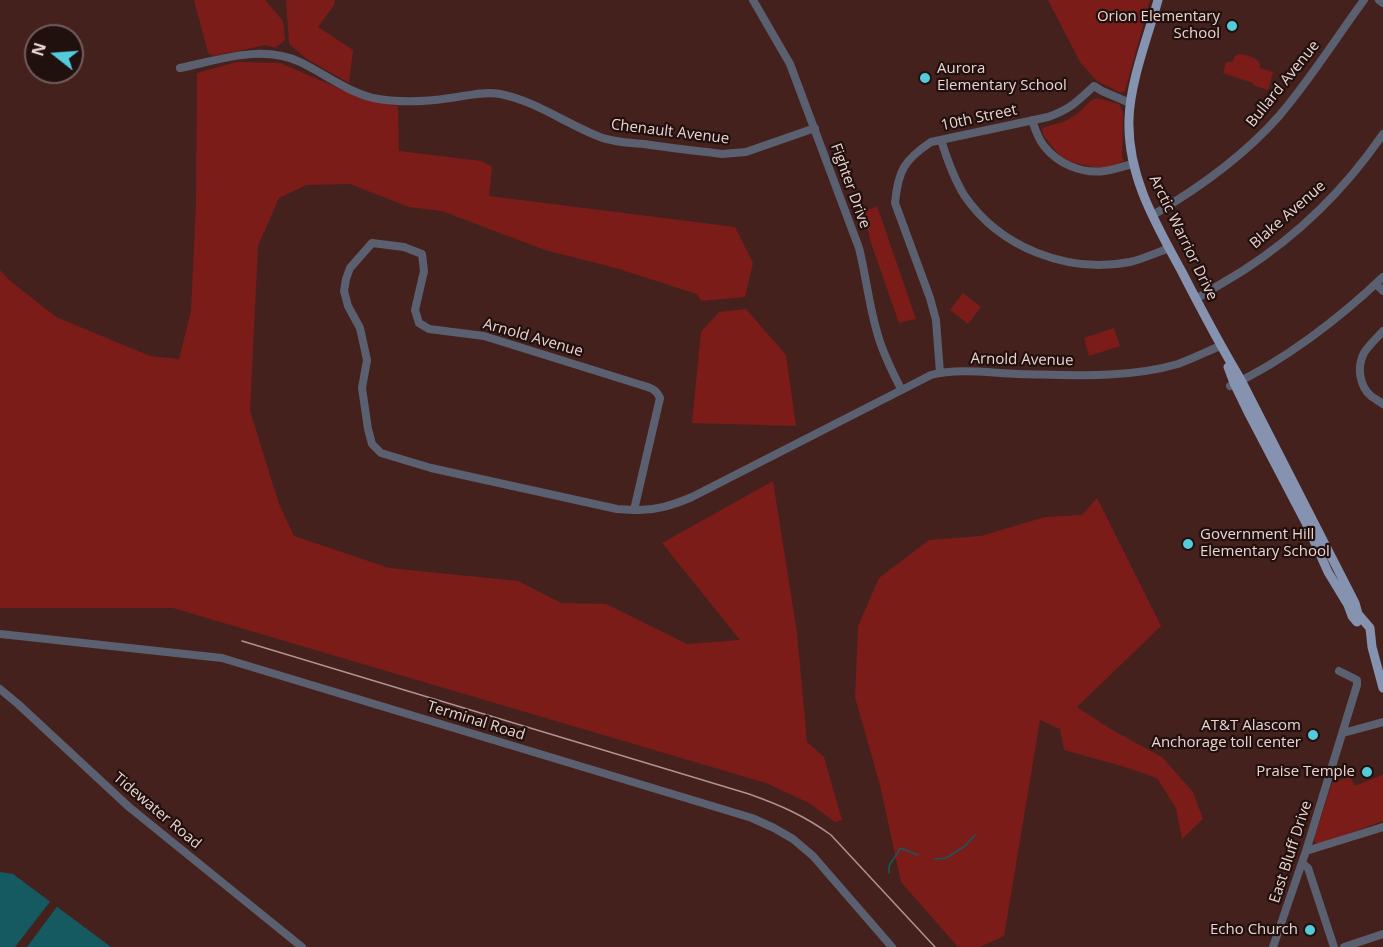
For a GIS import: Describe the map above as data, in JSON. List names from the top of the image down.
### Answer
{
  "streets": {
    "main road": ["Arctic Warrior Drive"],
    "street": [
      "Bullard Avenue",
      "10th Street",
      "Chenault Avenue",
      "Fighter Drive",
      "Blake Avenue",
      "Arnold Avenue",
      "Terminal Road",
      "Tidewater Road",
      "East Bluff Drive"
    ]
  },
  "crossings": [
    ["Bullard Avenue", "Arctic Warrior Drive"],
    ["10th Street", "Arctic Warrior Drive"],
    ["10th Street", "Arnold Avenue"],
    ["Chenault Avenue", "Fighter Drive"],
    ["Fighter Drive", "Arnold Avenue"],
    ["Blake Avenue", "Arctic Warrior Drive"],
    ["Arctic Warrior Drive", "Arnold Avenue"]
  ],
  "places": [
    "Orion Elementary School",
    "Aurora Elementary School",
    "Government Hill Elementary School",
    "AT&T Alascom Anchorage toll center",
    "Praise Temple",
    "Echo Church"
  ],
  "north": "left"
}
